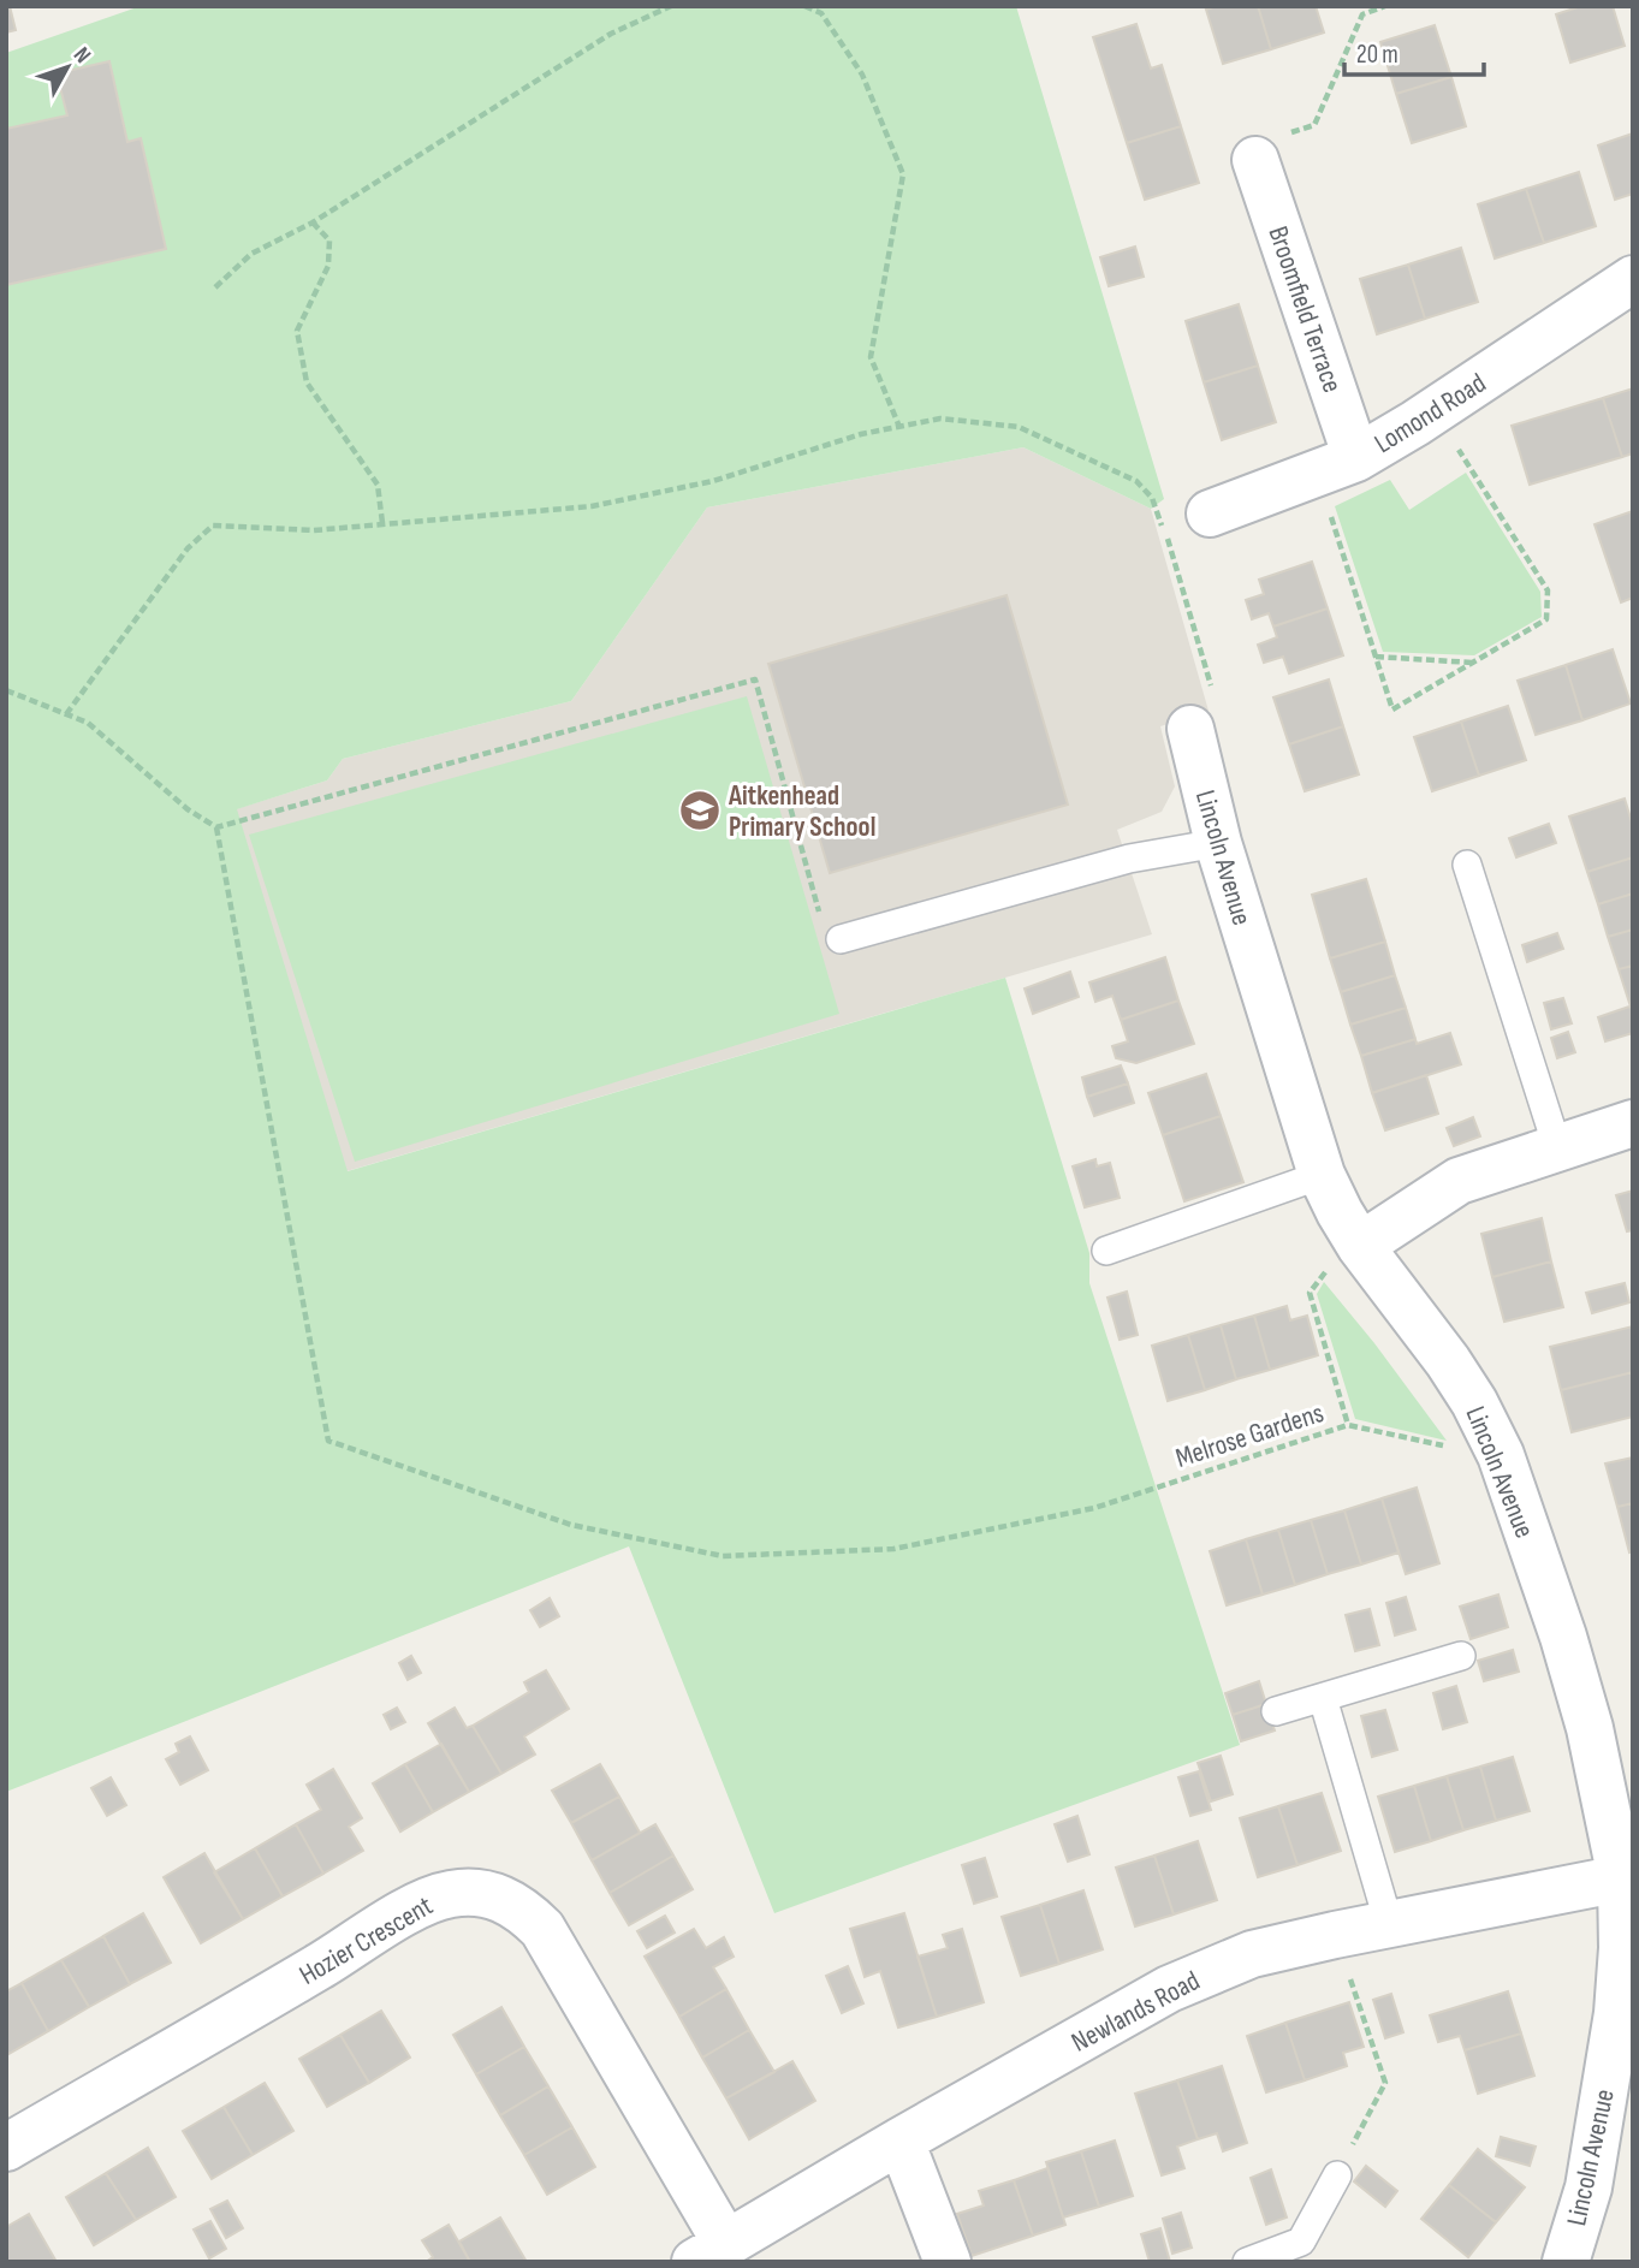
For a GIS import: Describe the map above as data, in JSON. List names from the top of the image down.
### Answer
{
  "streets": {
    "street": [
      "Broomfield Terrace",
      "Lomond Road",
      "Lincoln Avenue",
      "Hozier Crescent",
      "Newlands Road"
    ],
    "path": ["Melrose Gardens"]
  },
  "crossings": [
    ["Broomfield Terrace", "Lomond Road"],
    ["Lincoln Avenue", "Melrose Gardens"],
    ["Lincoln Avenue", "Newlands Road"],
    ["Hozier Crescent", "Newlands Road"]
  ],
  "places": {
    "school or university": ["Aitkenhead Primary School"]
  },
  "scale_bar": "20 m",
  "north": "top right"
}
